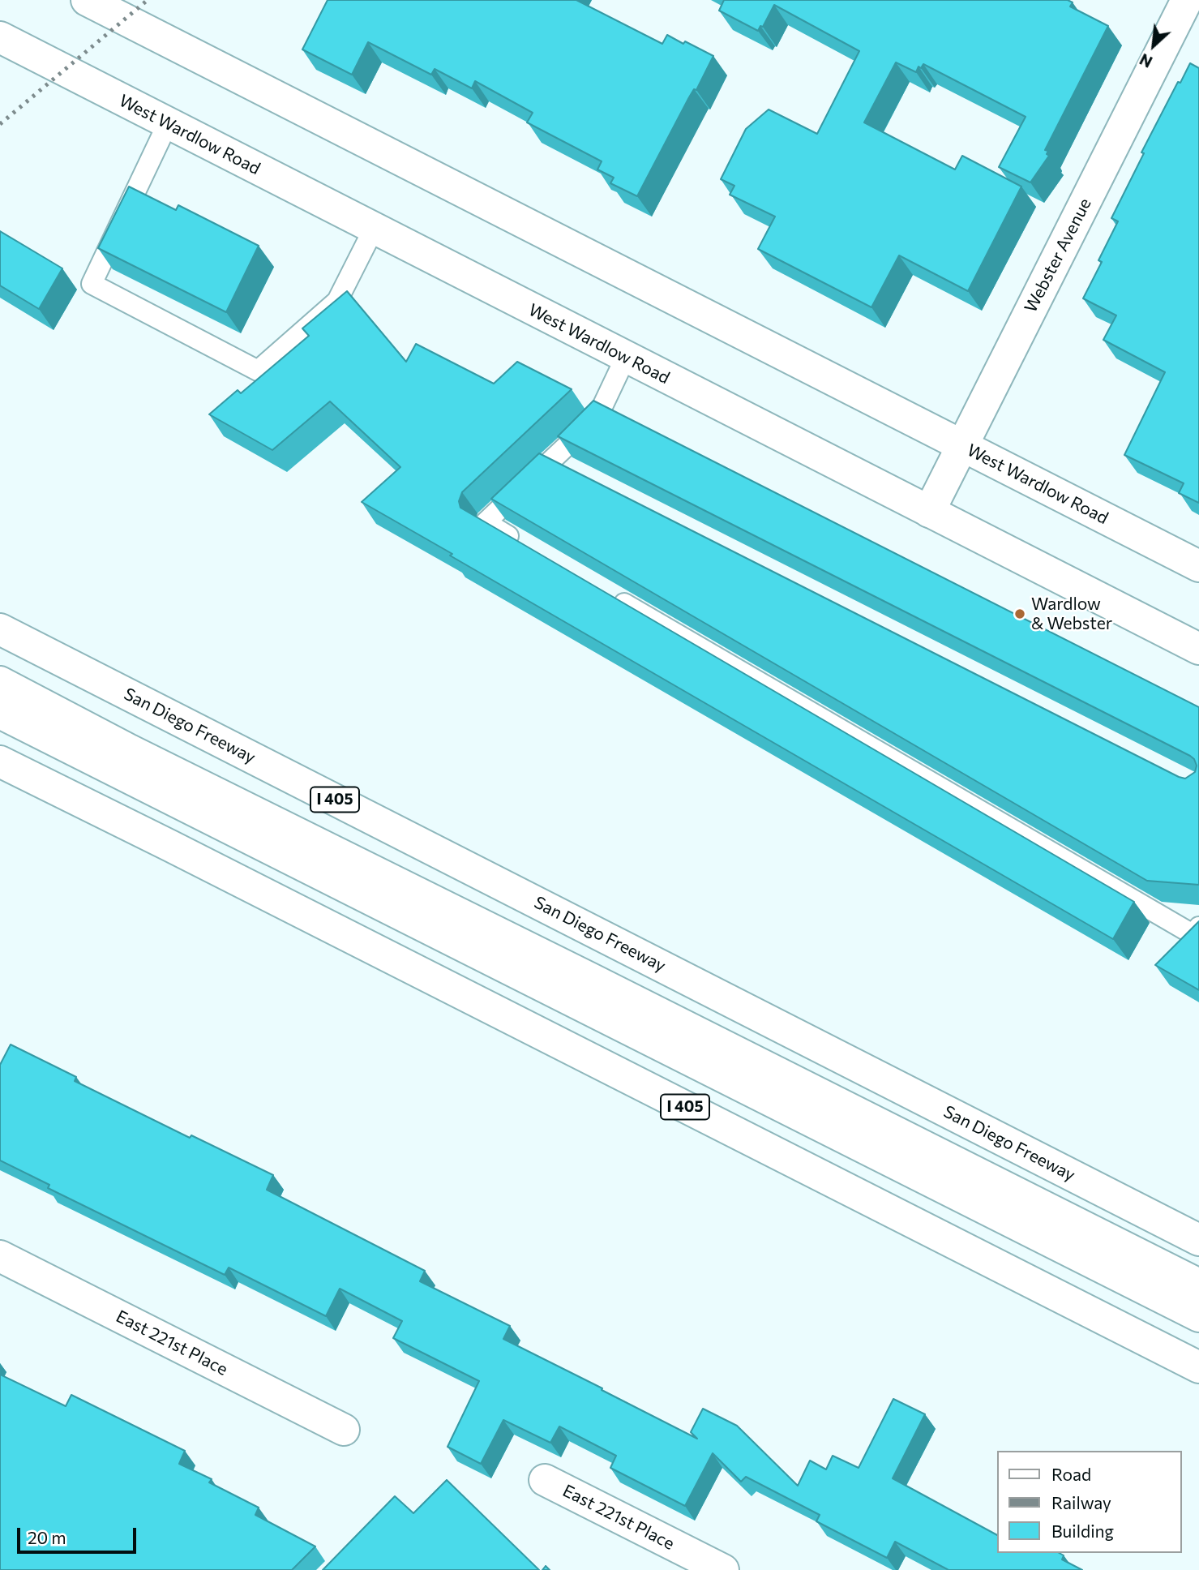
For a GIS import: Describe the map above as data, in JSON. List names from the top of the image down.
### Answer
{
  "streets": {
    "main road": [
      "West Wardlow Road",
      "Webster Avenue",
      "San Diego Freeway",
      "I 405",
      "East 221st Place"
    ]
  },
  "crossings": [
    ["West Wardlow Road", "Webster Avenue"]
  ],
  "places": ["Wardlow & Webster"],
  "legend": ["Road", "Railway", "Building"],
  "scale_bar": "20 m",
  "north": "bottom left"
}
